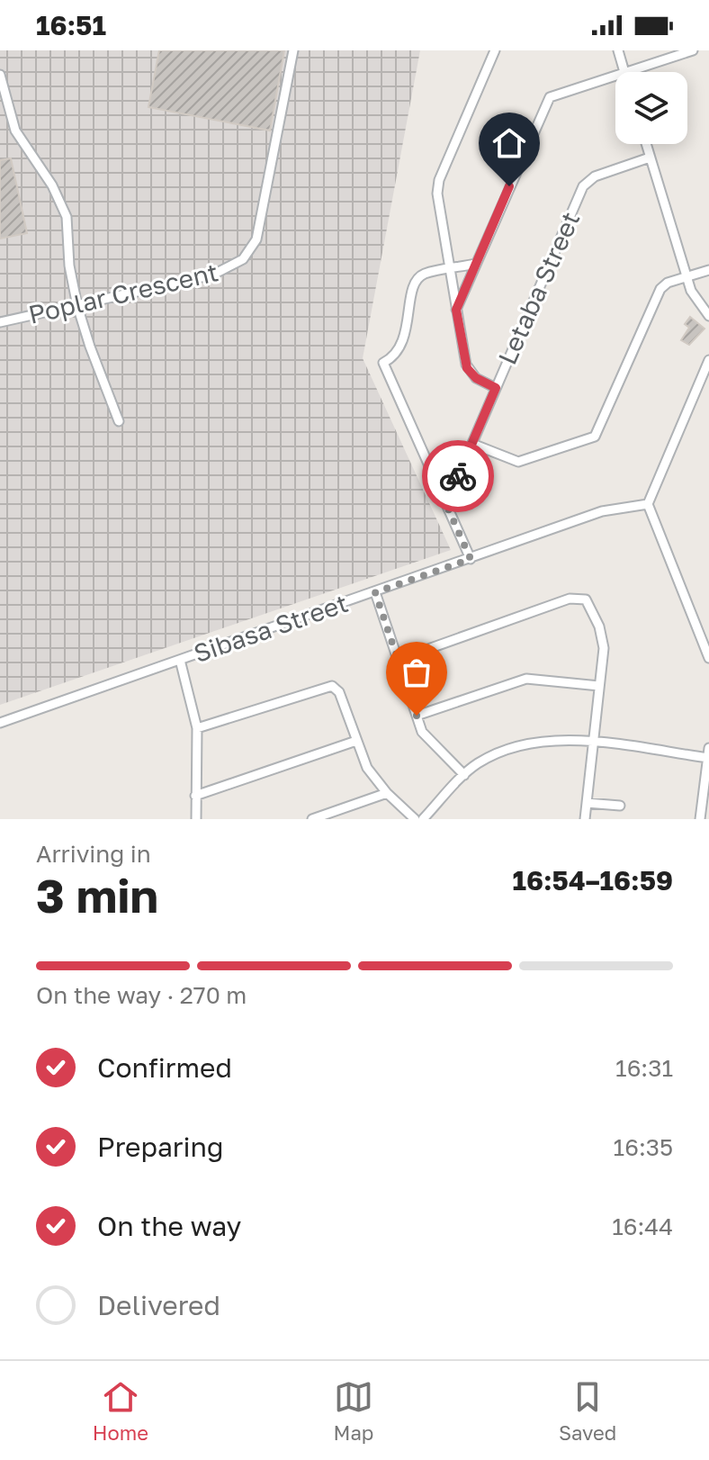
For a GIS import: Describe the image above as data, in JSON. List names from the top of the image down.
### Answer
{
  "streets": {
    "street": ["Letaba Street", "Poplar Crescent", "Sibasa Street"]
  },
  "page": {
    "status": "16:51",
    "heading": ["3 min", "Arriving in", "16:54–16:59"],
    "bar": "On the way · 270 m",
    "list": [
      ["Confirmed", "16:31"],
      ["Preparing", "16:35"],
      ["On the way", "16:44"],
      "Delivered"
    ],
    "tabs": ["Home", "Map", "Saved"]
  }
}
